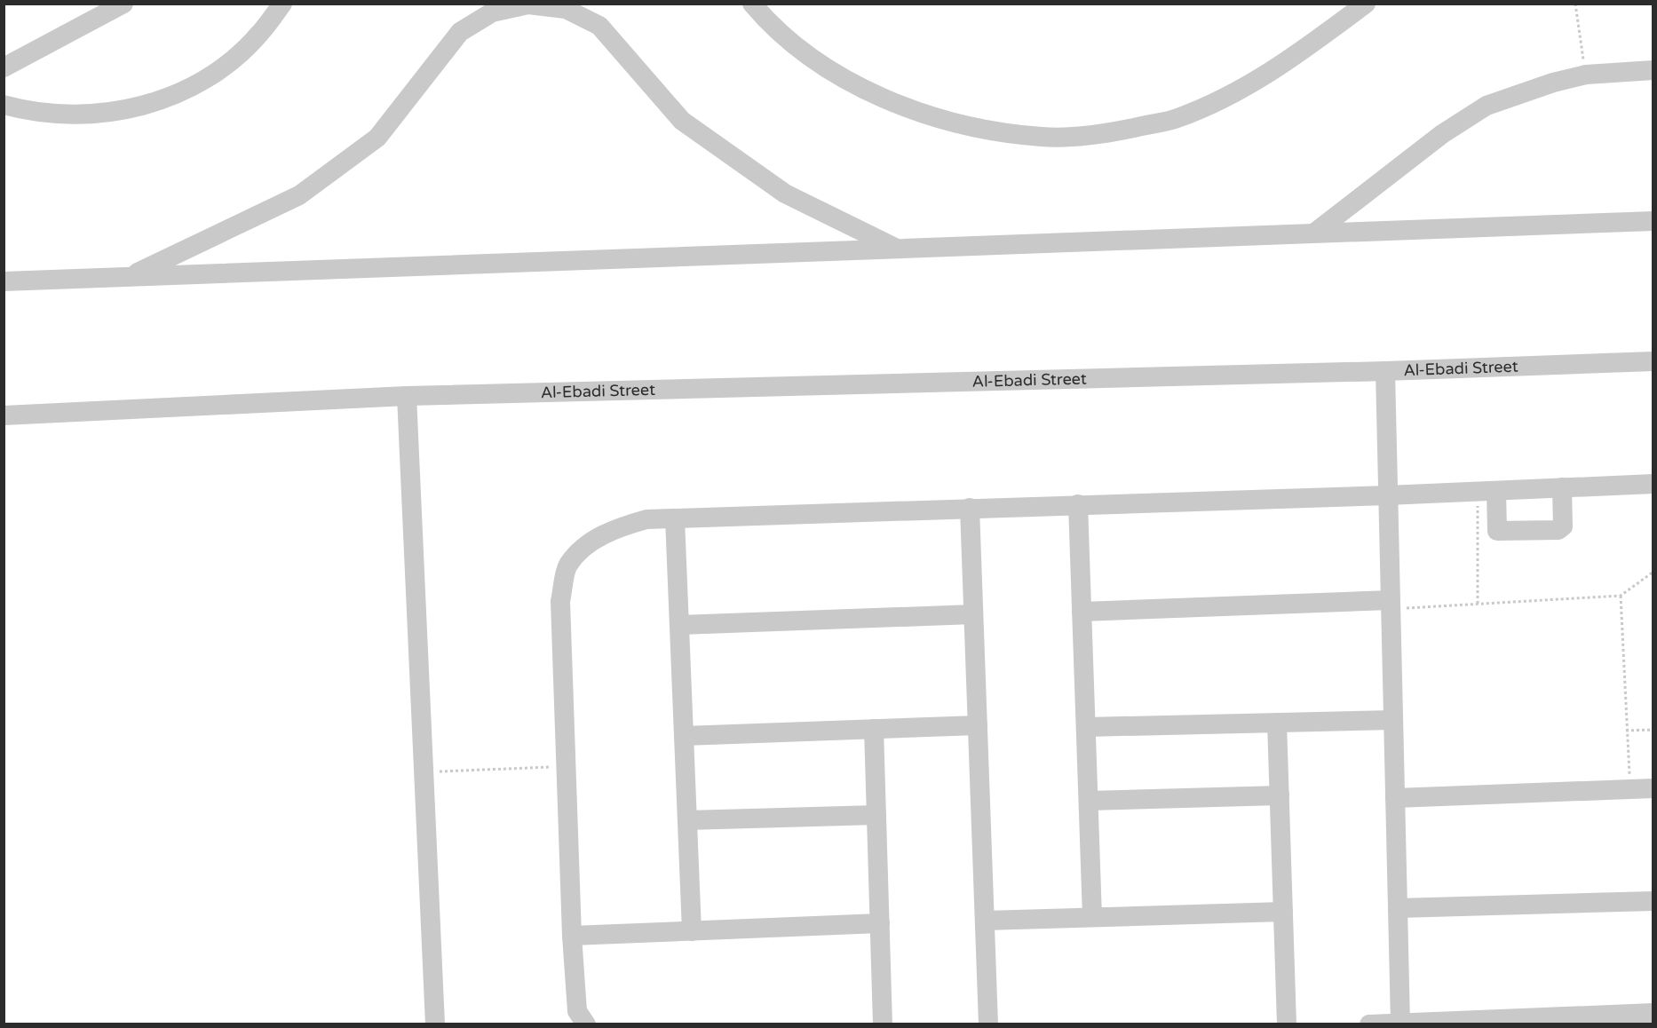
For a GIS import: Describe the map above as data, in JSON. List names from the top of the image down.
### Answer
{
  "streets": {
    "street": ["Al-Ebadi Street"]
  }
}
